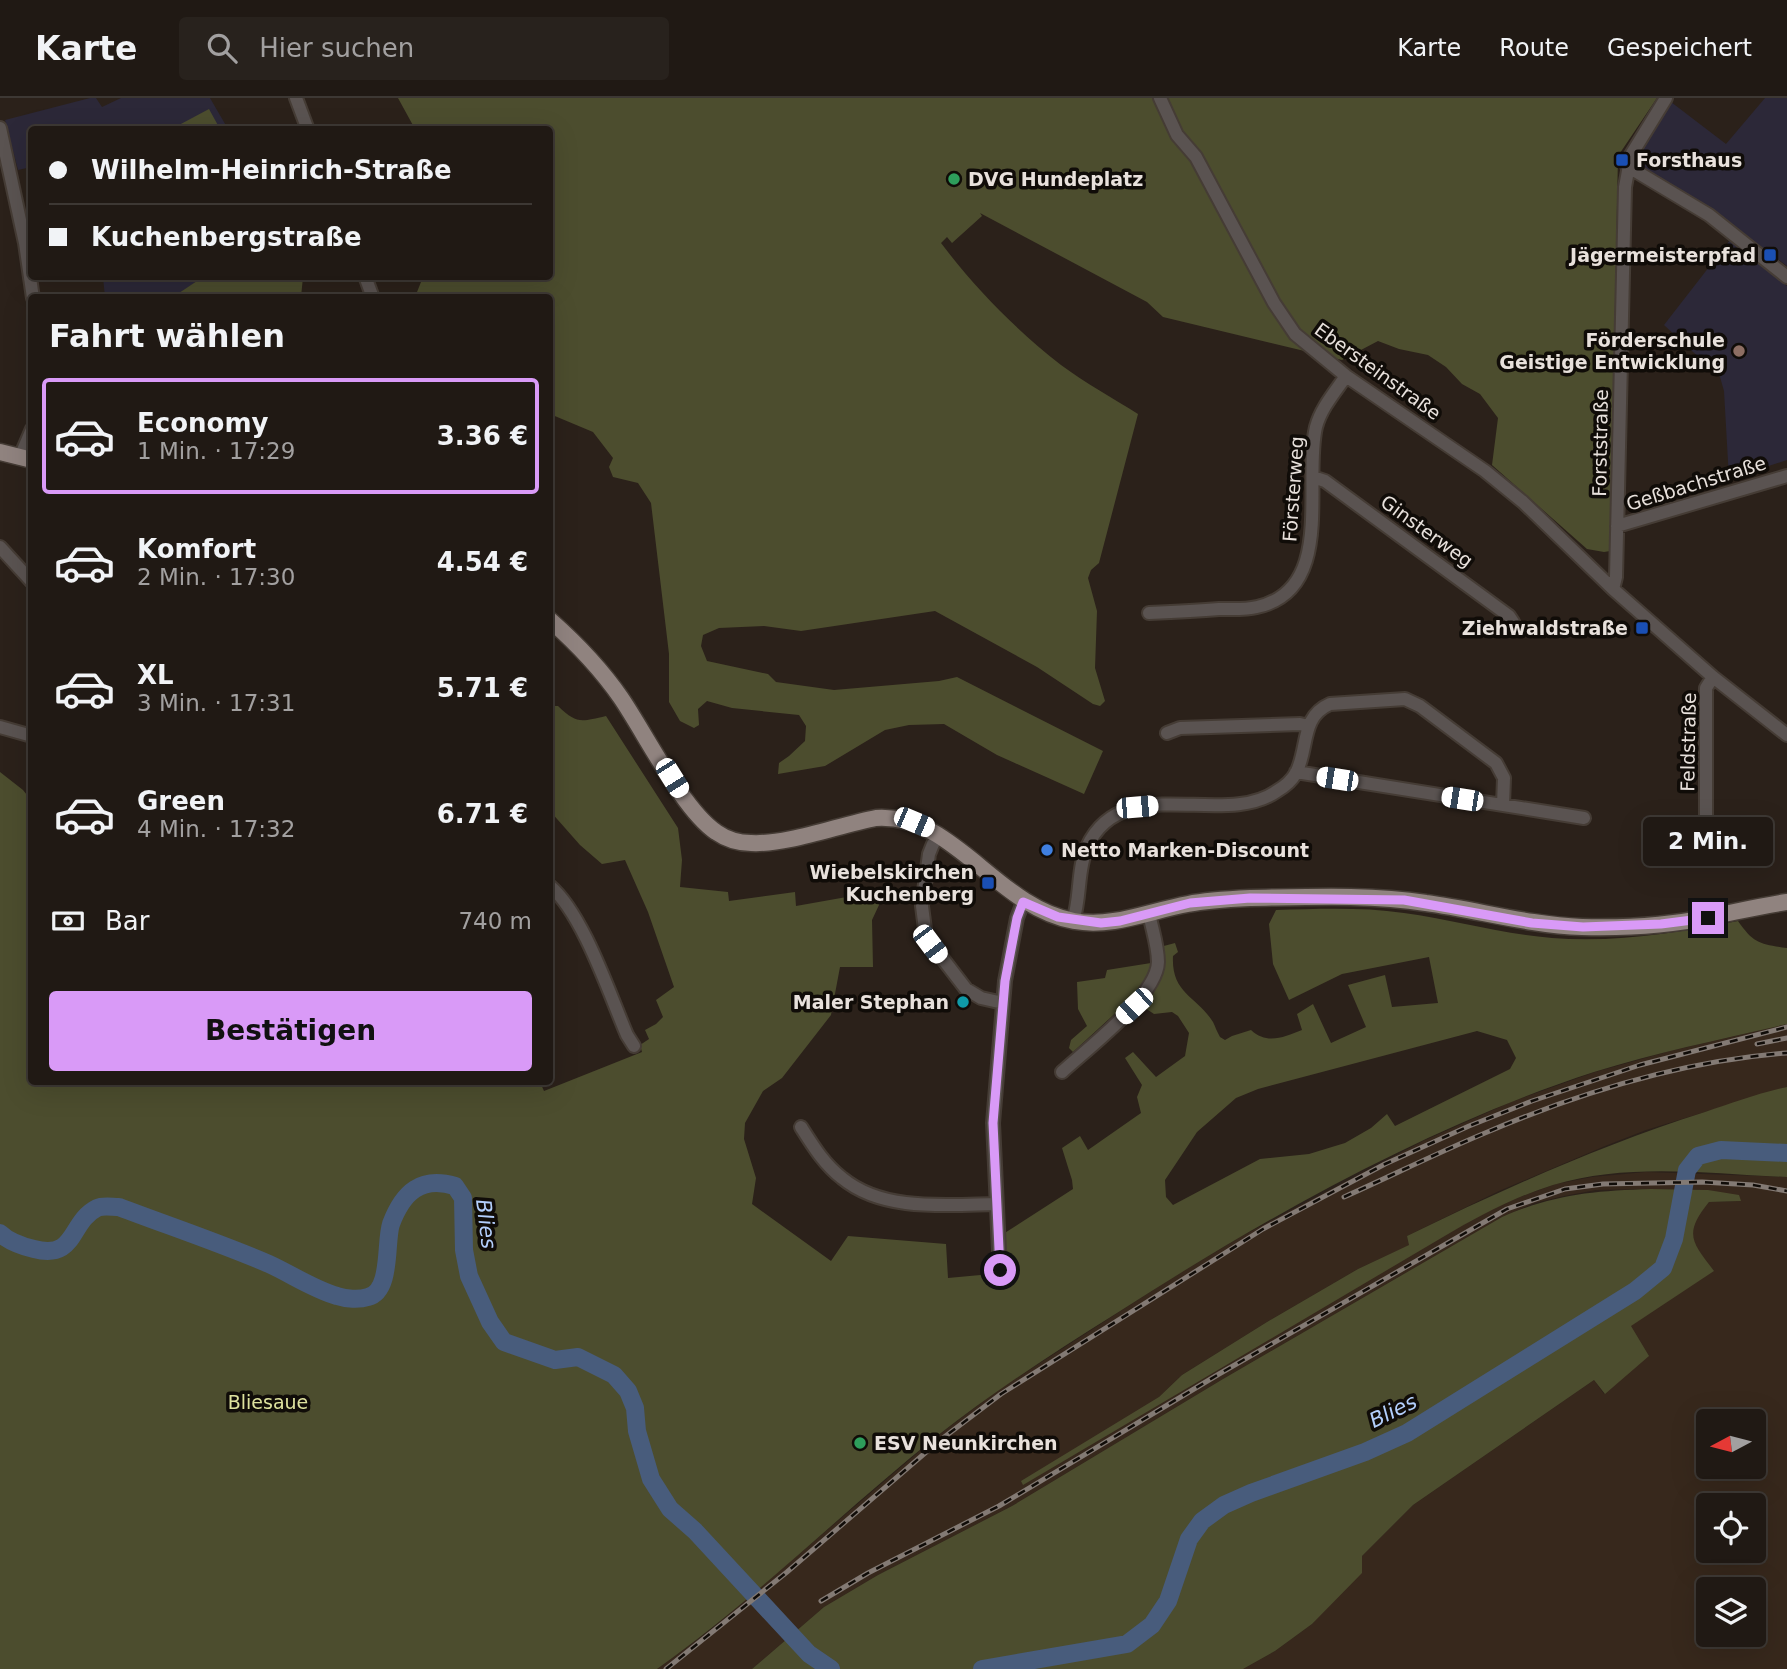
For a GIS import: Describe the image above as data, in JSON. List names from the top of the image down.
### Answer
{
  "streets": {
    "street": [
      "Ebersteinstraße",
      "Forststraße",
      "Geßbachstraße",
      "Försterweg",
      "Ginsterweg",
      "Feldstraße"
    ]
  },
  "crossings": [
    ["Ebersteinstraße", "Forststraße"],
    ["Ebersteinstraße", "Försterweg"],
    ["Forststraße", "Geßbachstraße"],
    ["Försterweg", "Ginsterweg"]
  ],
  "water": ["Blies"],
  "parks": ["Bliesaue"],
  "places": {
    "transit": [
      "Forsthaus",
      "Jägermeisterpfad",
      "Ziehwaldstraße",
      "Wiebelskirchen Kuchenberg"
    ],
    "other": [
      "DVG Hundeplatz",
      "Förderschule Geistige Entwicklung",
      "Netto Marken-Discount",
      "Maler Stephan",
      "ESV Neunkirchen"
    ]
  },
  "north": "left",
  "page": {
    "header": "Karte",
    "search": "Hier suchen",
    "nav": ["Karte", "Route", "Gespeichert"],
    "banner": ["Wilhelm-Heinrich-Straße", "Kuchenbergstraße"],
    "heading": "Fahrt wählen",
    "list": [
      {
        "name": "Economy",
        "note": "1 Min. · 17:29",
        "value": "3.36 €"
      },
      {
        "name": "Komfort",
        "note": "2 Min. · 17:30",
        "value": "4.54 €"
      },
      {
        "name": "XL",
        "note": "3 Min. · 17:31",
        "value": "5.71 €"
      },
      {
        "name": "Green",
        "note": "4 Min. · 17:32",
        "value": "6.71 €"
      }
    ],
    "bubble": "2 Min.",
    "pay": ["Bar", "740 m"],
    "buttons": "Bestätigen"
  }
}
